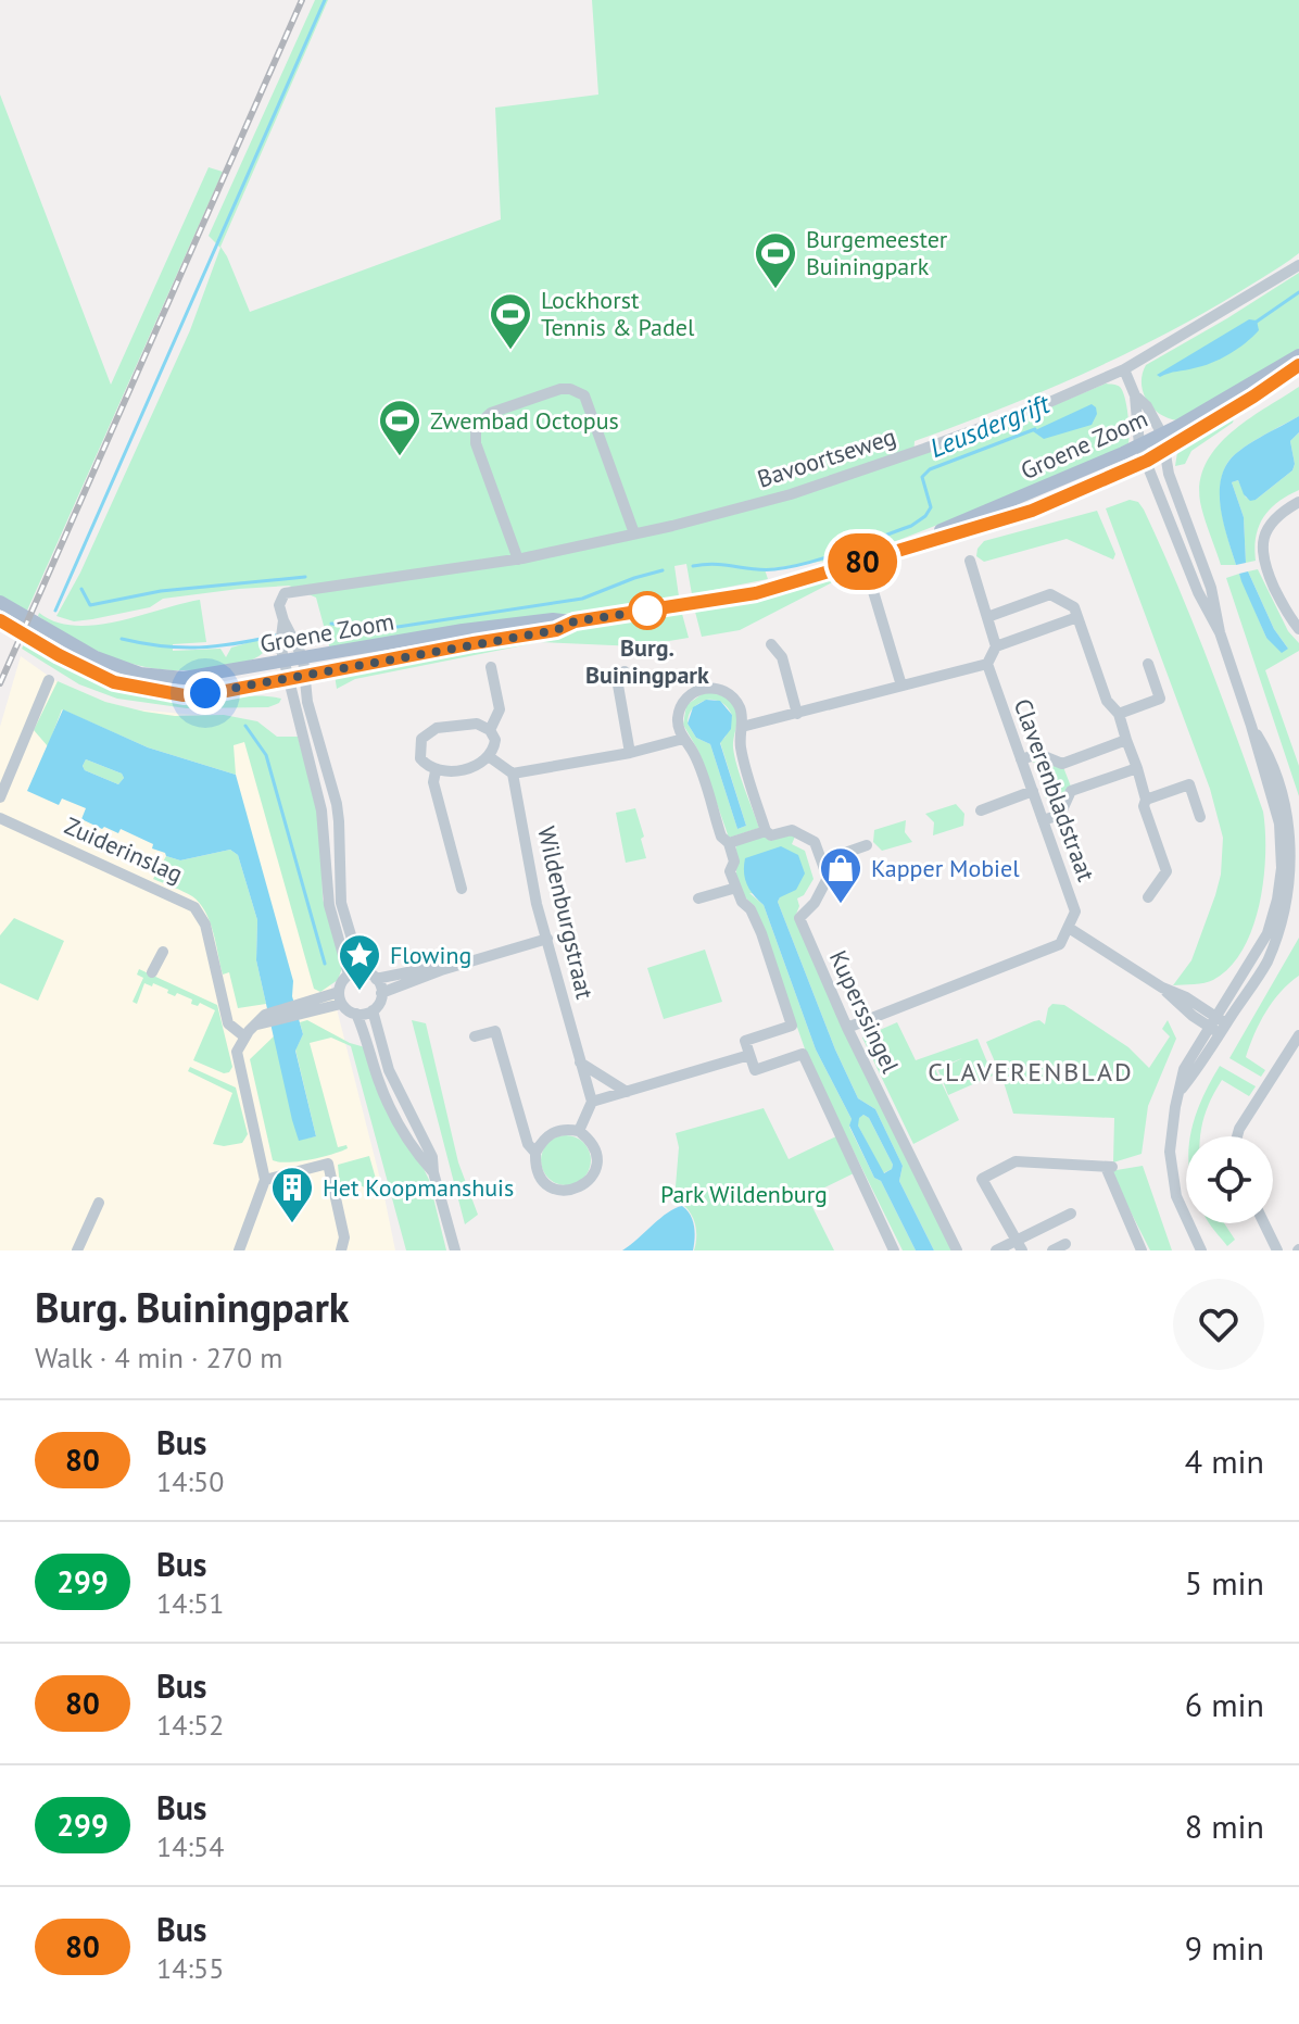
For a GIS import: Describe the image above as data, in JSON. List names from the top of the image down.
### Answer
{
  "streets": {
    "main road": ["Groene Zoom"],
    "street": [
      "Bavoortseweg",
      "Claverenbladstraat",
      "Zuiderinslag",
      "Wildenburgstraat",
      "Kuperssingel"
    ]
  },
  "crossings": [
    ["Groene Zoom", "Bavoortseweg"]
  ],
  "districts": ["CLAVERENBLAD"],
  "water": ["Leusdergrift"],
  "parks": ["Park Wildenburg"],
  "places": {
    "sports": ["Burgemeester Buiningpark", "Lockhorst Tennis & Padel", "Zwembad Octopus"],
    "other": ["Burg. Buiningpark"],
    "shop": ["Kapper Mobiel"],
    "place": ["Flowing"],
    "building": ["Het Koopmanshuis"]
  },
  "lines": ["bus line 80"],
  "page": {
    "on_map": "80",
    "heading": ["Burg. Buiningpark", "Walk · 4 min · 270 m"],
    "list": [
      {
        "mark": "80",
        "name": "Bus",
        "note": "14:50",
        "value": "4 min"
      },
      {
        "mark": "299",
        "name": "Bus",
        "note": "14:51",
        "value": "5 min"
      },
      {
        "mark": "80",
        "name": "Bus",
        "note": "14:52",
        "value": "6 min"
      },
      {
        "mark": "299",
        "name": "Bus",
        "note": "14:54",
        "value": "8 min"
      },
      {
        "mark": "80",
        "name": "Bus",
        "note": "14:55",
        "value": "9 min"
      }
    ]
  }
}
